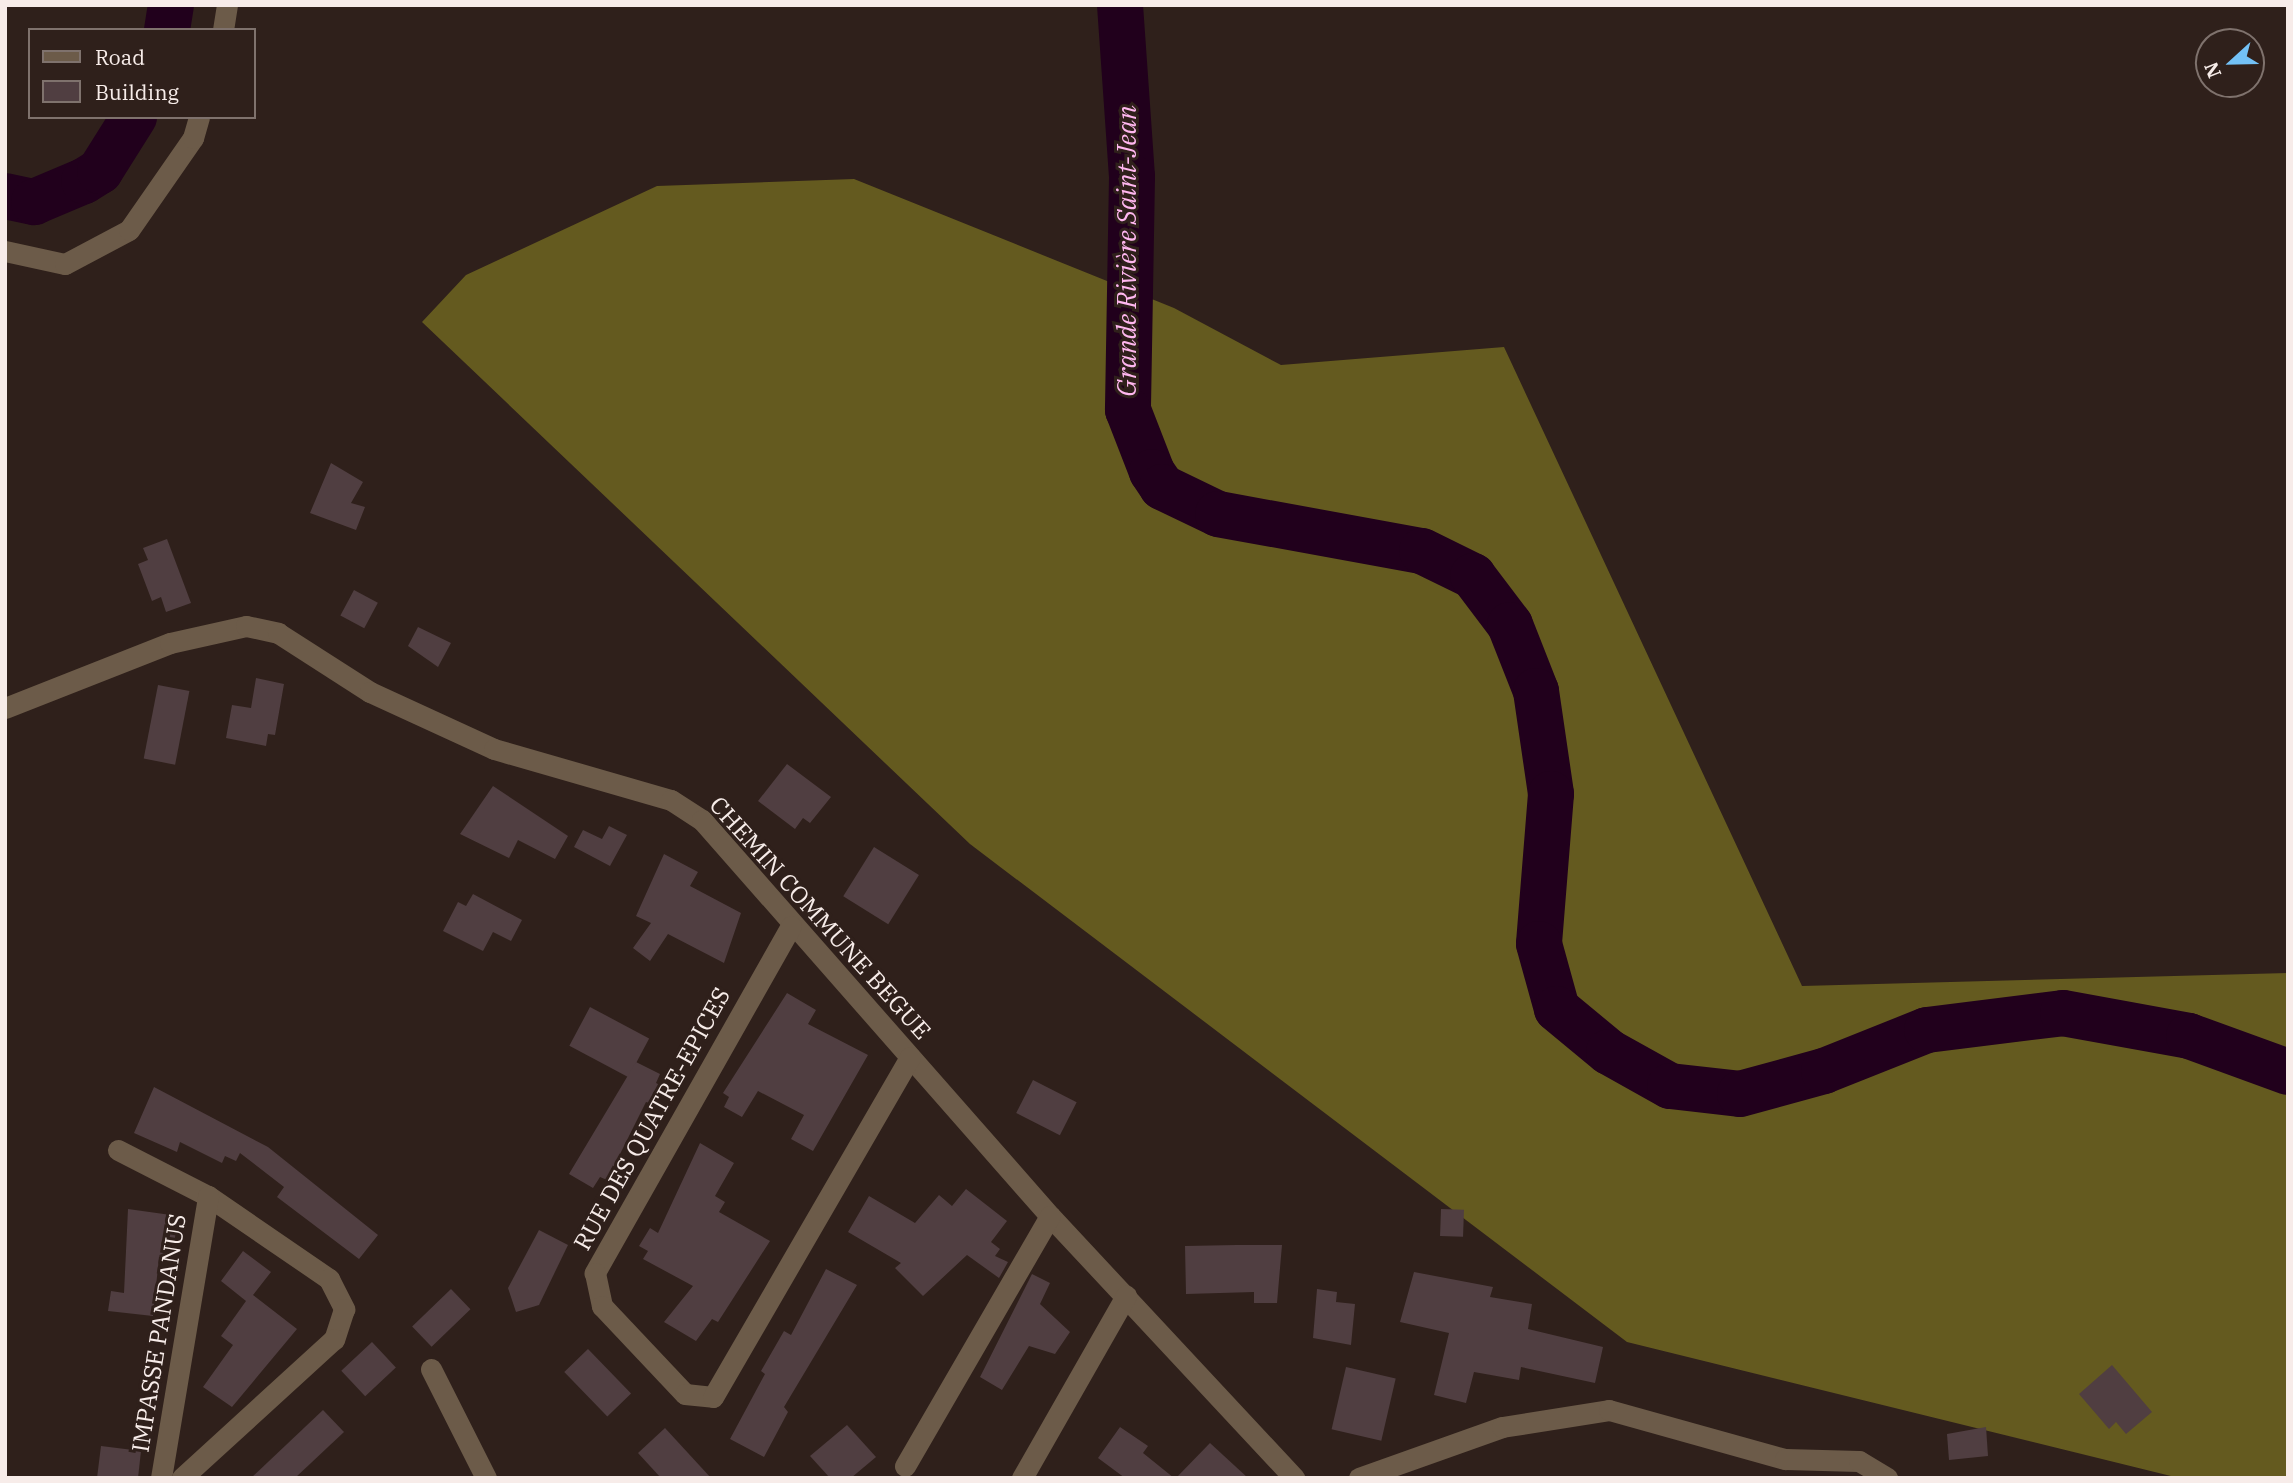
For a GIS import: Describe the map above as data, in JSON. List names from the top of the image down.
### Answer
{
  "streets": {
    "street": ["CHEMIN COMMUNE BEGUE", "RUE DES QUATRE-EPICES", "IMPASSE PANDANUS"]
  },
  "crossings": [
    ["CHEMIN COMMUNE BEGUE", "RUE DES QUATRE-EPICES"]
  ],
  "water": ["Grande Rivière Saint-Jean"],
  "legend": ["Road", "Building"],
  "north": "left"
}
